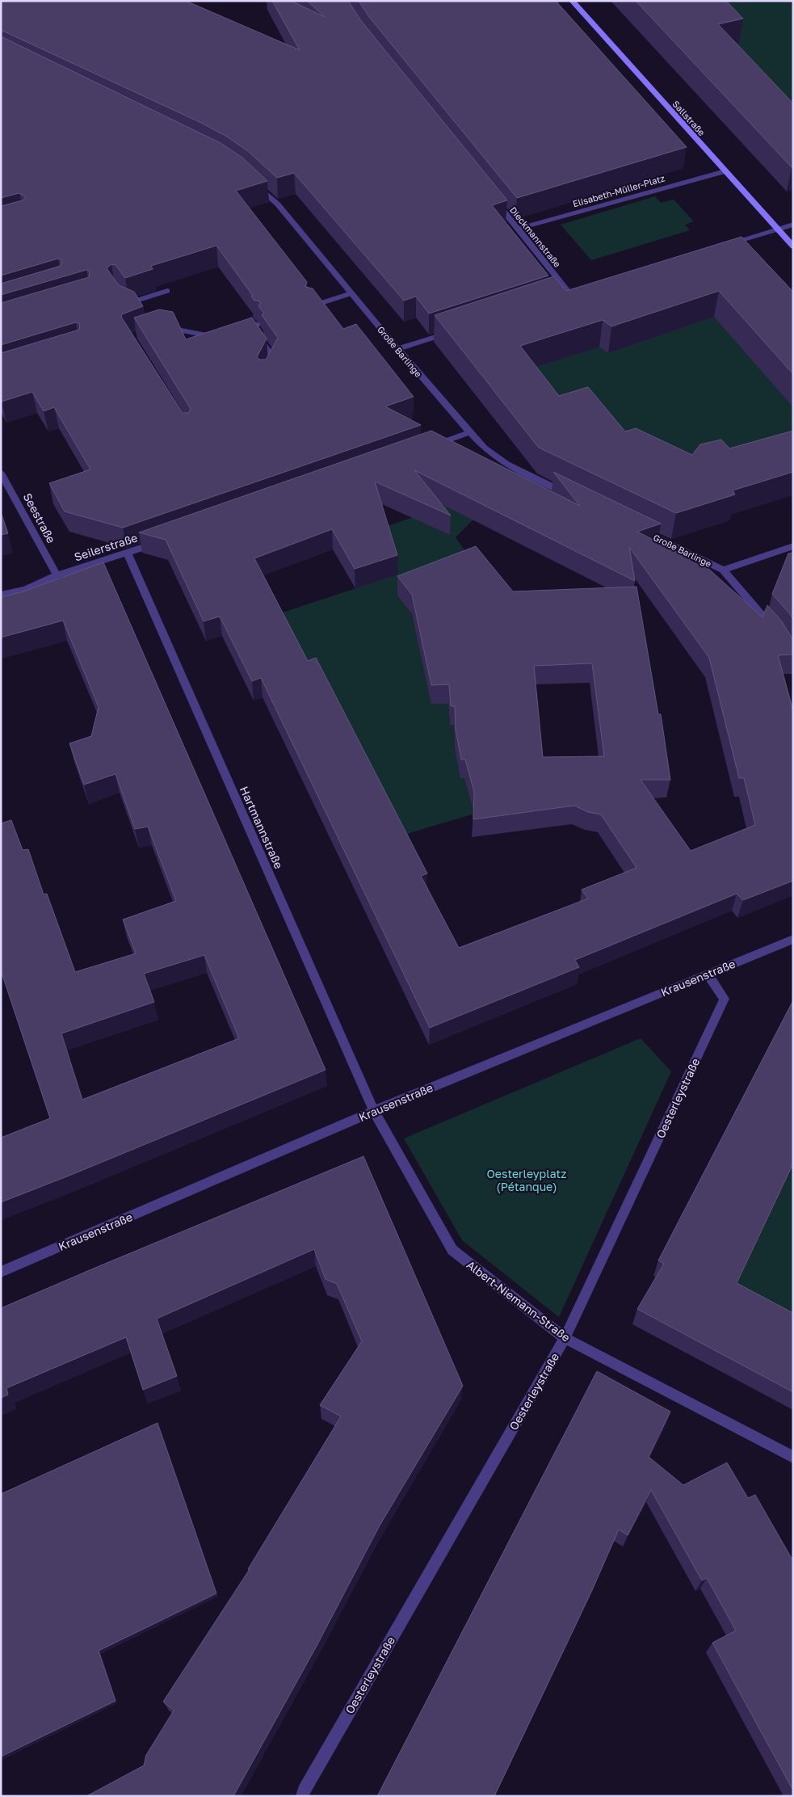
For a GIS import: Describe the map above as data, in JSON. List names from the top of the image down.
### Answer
{
  "streets": {
    "street": [
      "Sallstraße",
      "Elisabeth-Müller-Platz",
      "Dieckmannstraße",
      "Große Barlinge",
      "Seestraße",
      "Seilerstraße",
      "Hartmannstraße",
      "Krausenstraße",
      "Oesterleystraße",
      "Albert-Niemann-Straße"
    ]
  },
  "crossings": [
    ["Sallstraße", "Elisabeth-Müller-Platz"],
    ["Elisabeth-Müller-Platz", "Dieckmannstraße"],
    ["Seestraße", "Seilerstraße"],
    ["Seilerstraße", "Hartmannstraße"],
    ["Hartmannstraße", "Krausenstraße"],
    ["Hartmannstraße", "Albert-Niemann-Straße"],
    ["Krausenstraße", "Oesterleystraße"],
    ["Krausenstraße", "Albert-Niemann-Straße"],
    ["Oesterleystraße", "Albert-Niemann-Straße"]
  ],
  "parks": ["Oesterleyplatz (Pétanque)"]
}
